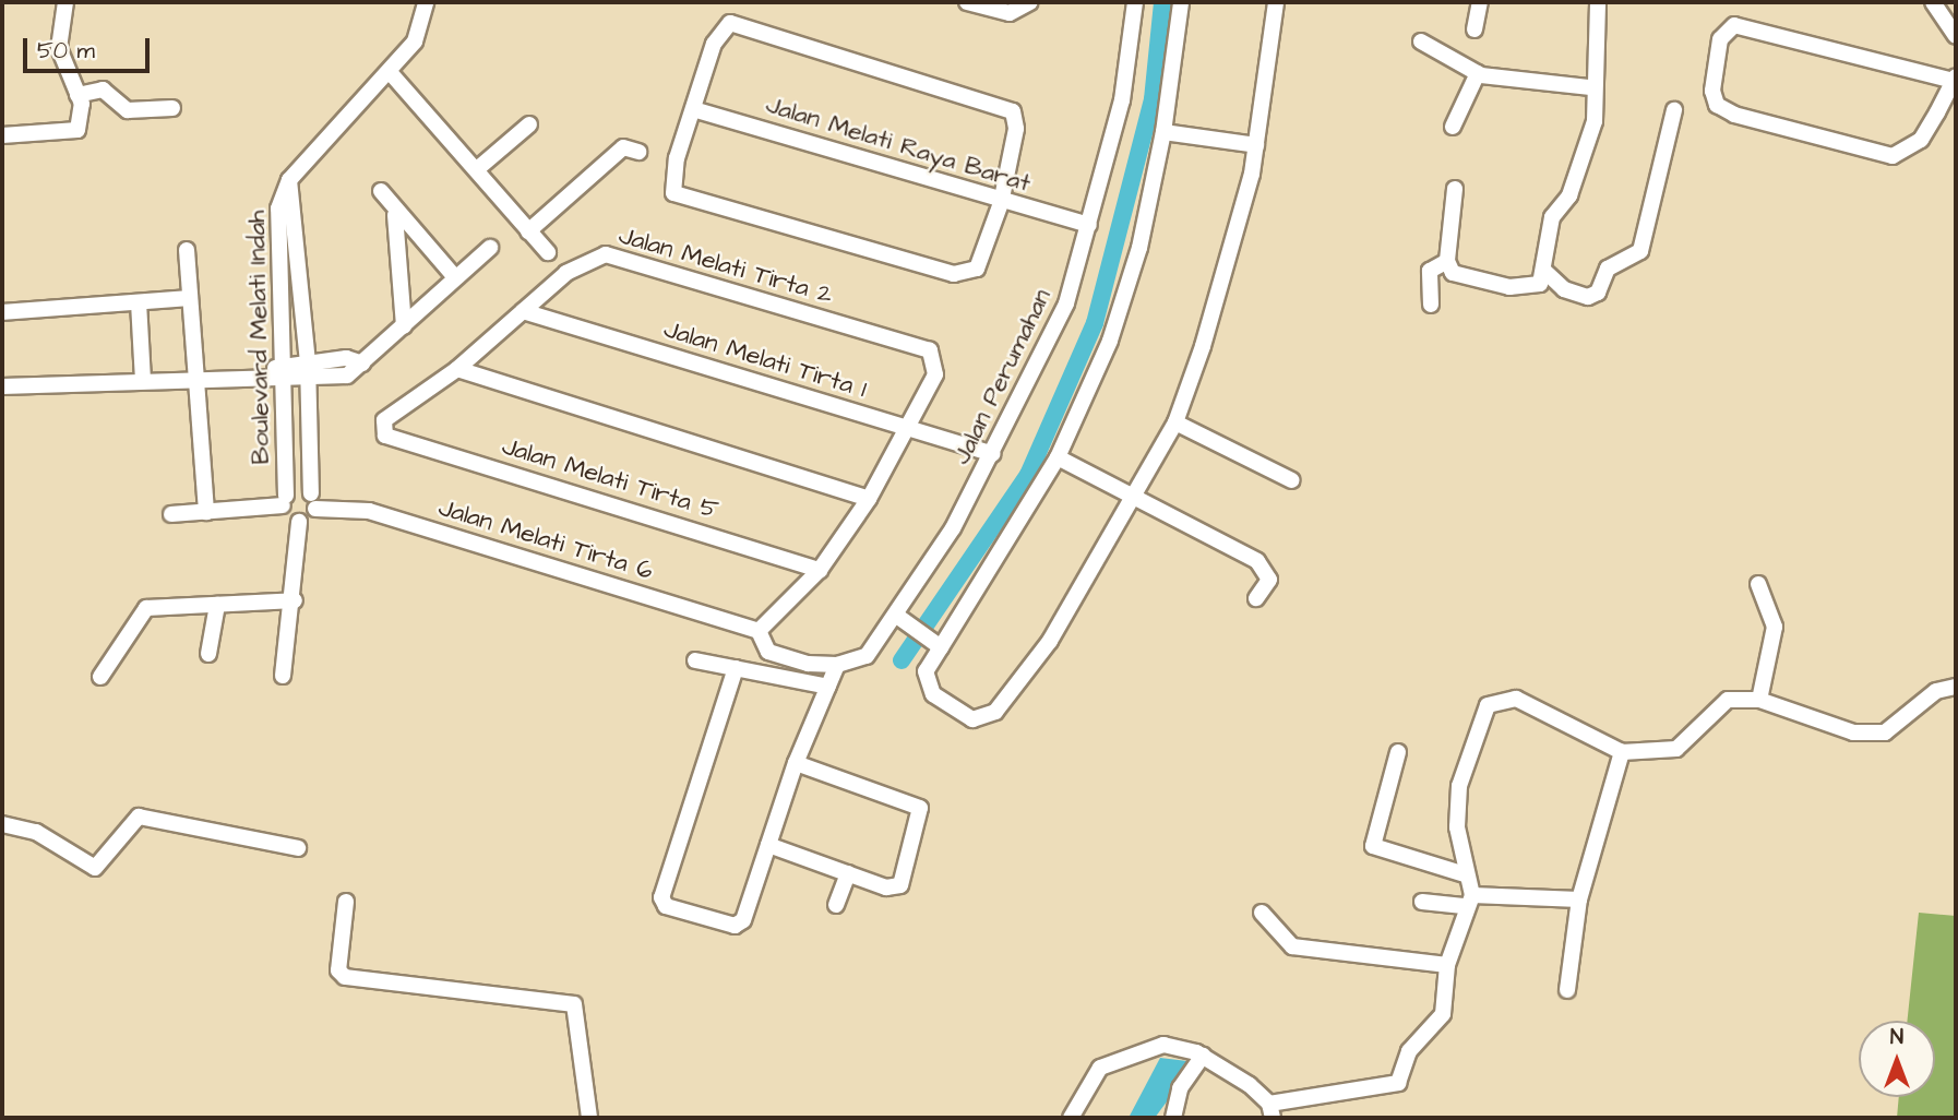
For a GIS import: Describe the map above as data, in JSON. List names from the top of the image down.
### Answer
{
  "streets": {
    "street": [
      "Jalan Melati Raya Barat",
      "Jalan Melati Tirta 2",
      "Boulevard Melati Indah",
      "Jalan Melati Tirta 1",
      "Jalan Perumahan",
      "Jalan Melati Tirta 5",
      "Jalan Melati Tirta 6"
    ]
  },
  "crossings": [
    ["Jalan Melati Raya Barat", "Jalan Perumahan"],
    ["Jalan Melati Tirta 2", "Jalan Melati Tirta 1"],
    ["Jalan Melati Tirta 2", "Jalan Melati Tirta 5"],
    ["Boulevard Melati Indah", "Jalan Melati Tirta 6"],
    ["Jalan Melati Tirta 1", "Jalan Perumahan"]
  ],
  "scale_bar": "50 m",
  "north": "top"
}
